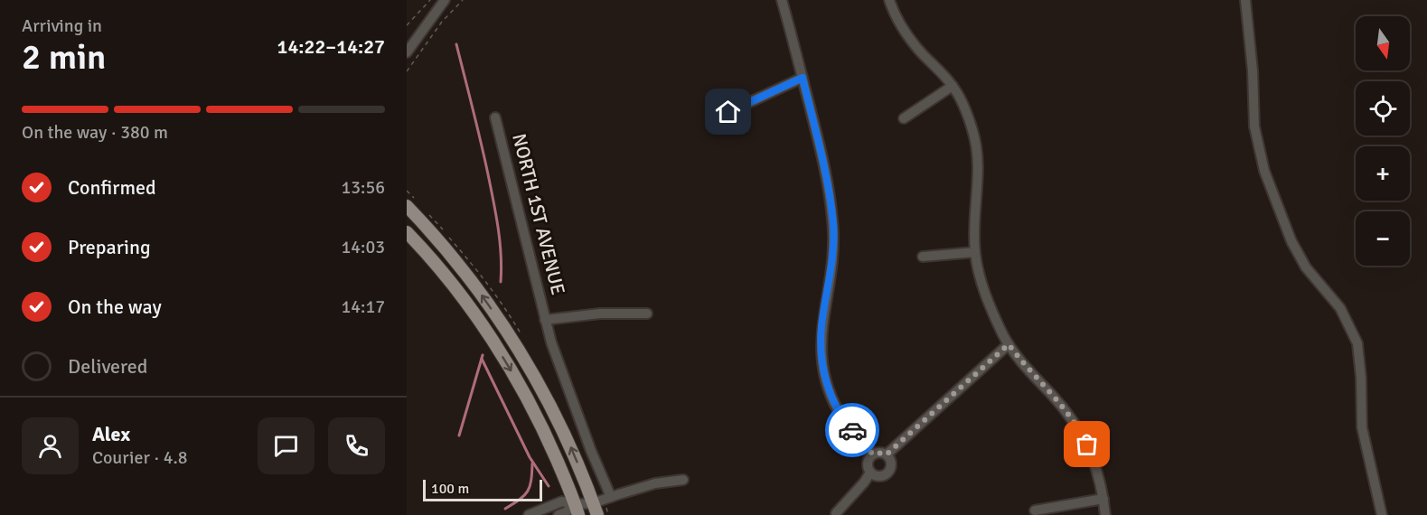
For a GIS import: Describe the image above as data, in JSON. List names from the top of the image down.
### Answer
{
  "streets": {
    "street": ["NORTH 1ST AVENUE"]
  },
  "scale_bar": "100 m",
  "north": "bottom",
  "page": {
    "heading": ["2 min", "Arriving in", "14:22–14:27"],
    "panel": ["Alex", "Courier · 4.8"],
    "map_buttons": ["+", "−"],
    "bar": "On the way · 380 m",
    "list": [
      ["Confirmed", "13:56"],
      ["Preparing", "14:03"],
      ["On the way", "14:17"],
      "Delivered"
    ],
    "scale": "100 m"
  }
}
